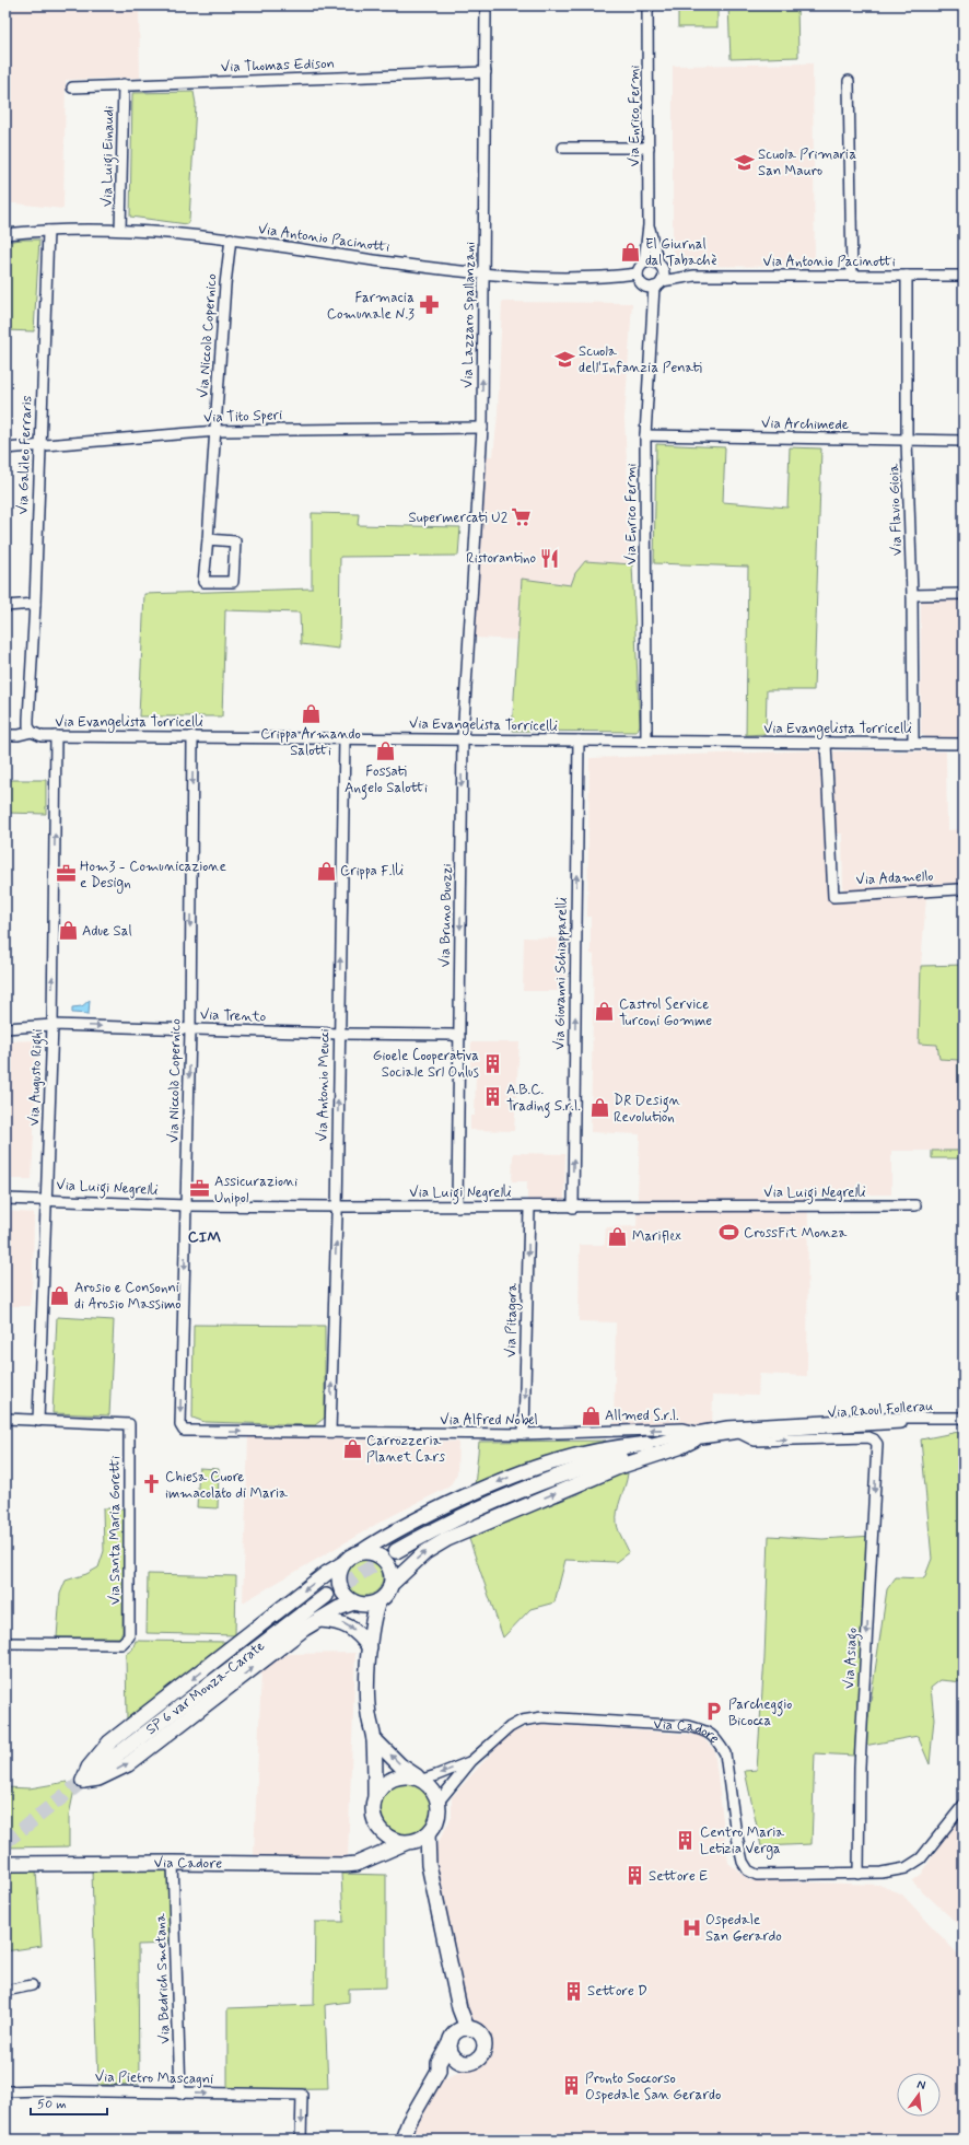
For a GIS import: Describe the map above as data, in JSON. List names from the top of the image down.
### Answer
{
  "streets": {
    "street": [
      "Via Thomas Edison",
      "Via Enrico Fermi",
      "Via Luigi Einaudi",
      "Via Antonio Pacinotti",
      "Via Lazzaro Spallanzani",
      "Via Niccolò Copernico",
      "Via Tito Speri",
      "Via Archimede",
      "Via Galileo Ferraris",
      "Via Flavio Gioia",
      "Via Evangelista Torricelli",
      "Via Adamello",
      "Via Bruno Buozzi",
      "Via Giovanni Schiapparelli",
      "Via Trento",
      "Via Augusto Righi",
      "Via Antonio Meucci",
      "Via Luigi Negrelli",
      "Via Pitagora",
      "Via Raoul Follerau",
      "Via Alfred Nobel",
      "Via Santa Maria Goretti",
      "Via Asiago",
      "SP 6 var Monza-Carate",
      "Via Cadore",
      "Via Bedrich Smetana",
      "Via Pietro Mascagni"
    ]
  },
  "crossings": [
    ["Via Thomas Edison", "Via Luigi Einaudi"],
    ["Via Thomas Edison", "Via Lazzaro Spallanzani"],
    ["Via Enrico Fermi", "Via Antonio Pacinotti"],
    ["Via Enrico Fermi", "Via Archimede"],
    ["Via Enrico Fermi", "Via Evangelista Torricelli"],
    ["Via Luigi Einaudi", "Via Antonio Pacinotti"],
    ["Via Antonio Pacinotti", "Via Lazzaro Spallanzani"],
    ["Via Antonio Pacinotti", "Via Niccolò Copernico"],
    ["Via Antonio Pacinotti", "Via Galileo Ferraris"],
    ["Via Antonio Pacinotti", "Via Flavio Gioia"],
    ["Via Lazzaro Spallanzani", "Via Tito Speri"],
    ["Via Lazzaro Spallanzani", "Via Bruno Buozzi"],
    ["Via Niccolò Copernico", "Via Tito Speri"],
    ["Via Niccolò Copernico", "Via Evangelista Torricelli"],
    ["Via Niccolò Copernico", "Via Trento"],
    ["Via Niccolò Copernico", "Via Luigi Negrelli"],
    ["Via Niccolò Copernico", "Via Alfred Nobel"],
    ["Via Tito Speri", "Via Galileo Ferraris"],
    ["Via Archimede", "Via Flavio Gioia"],
    ["Via Galileo Ferraris", "Via Evangelista Torricelli"],
    ["Via Flavio Gioia", "Via Evangelista Torricelli"],
    ["Via Evangelista Torricelli", "Via Adamello"],
    ["Via Evangelista Torricelli", "Via Bruno Buozzi"],
    ["Via Evangelista Torricelli", "Via Giovanni Schiapparelli"],
    ["Via Evangelista Torricelli", "Via Augusto Righi"],
    ["Via Evangelista Torricelli", "Via Antonio Meucci"],
    ["Via Bruno Buozzi", "Via Trento"],
    ["Via Bruno Buozzi", "Via Luigi Negrelli"],
    ["Via Giovanni Schiapparelli", "Via Luigi Negrelli"],
    ["Via Trento", "Via Augusto Righi"],
    ["Via Trento", "Via Antonio Meucci"],
    ["Via Augusto Righi", "Via Luigi Negrelli"],
    ["Via Augusto Righi", "Via Santa Maria Goretti"],
    ["Via Antonio Meucci", "Via Luigi Negrelli"],
    ["Via Antonio Meucci", "Via Alfred Nobel"],
    ["Via Luigi Negrelli", "Via Pitagora"],
    ["Via Pitagora", "Via Alfred Nobel"],
    ["Via Raoul Follerau", "Via Alfred Nobel"],
    ["Via Alfred Nobel", "Via Asiago"],
    ["Via Asiago", "Via Cadore"],
    ["Via Cadore", "Via Bedrich Smetana"],
    ["Via Bedrich Smetana", "Via Pietro Mascagni"]
  ],
  "one_way": [
    "Via Niccolò Copernico",
    "Via Bruno Buozzi",
    "Via Giovanni Schiapparelli",
    "Via Augusto Righi",
    "Via Antonio Meucci",
    "Via Pitagora",
    "Via Asiago"
  ],
  "districts": ["CIM"],
  "places": {
    "school or university": ["Scuola Primaria San Mauro", "Scuola dell'Infanzia Penati"],
    "shop": [
      "El Giurnal dal Tabachè",
      "Crippa Armando Salotti",
      "Fossati Angelo Salotti",
      "Crippa F.lli",
      "Adue Sal",
      "Castrol Service Turconi Gomme",
      "DR Design Revolution",
      "Mariflex",
      "Arosio e Consonni di Arosio Massimo",
      "Allmed S.r.l.",
      "Carrozzeria Planet Cars"
    ],
    "pharmacy": ["Farmacia Comunale N.3"],
    "supermarket": ["Supermercati U2"],
    "restaurant": ["Ristorantino"],
    "office": ["Hom3 - Comunicazione e Design", "Assicurazioni Unipol"],
    "building": [
      "Gioele Cooperativa Sociale Srl Onlus",
      "A.B.C. Trading S.r.l.",
      "Centro Maria Letizia Verga",
      "Settore E",
      "Settore D",
      "Pronto Soccorso Ospedale San Gerardo"
    ],
    "sports": ["CrossFit Monza"],
    "church": ["Chiesa Cuore immacolato di Maria"],
    "parking": ["Parcheggio Bicocca"],
    "hospital": ["Ospedale San Gerardo"]
  },
  "scale_bar": "50 m",
  "north": "top"
}
